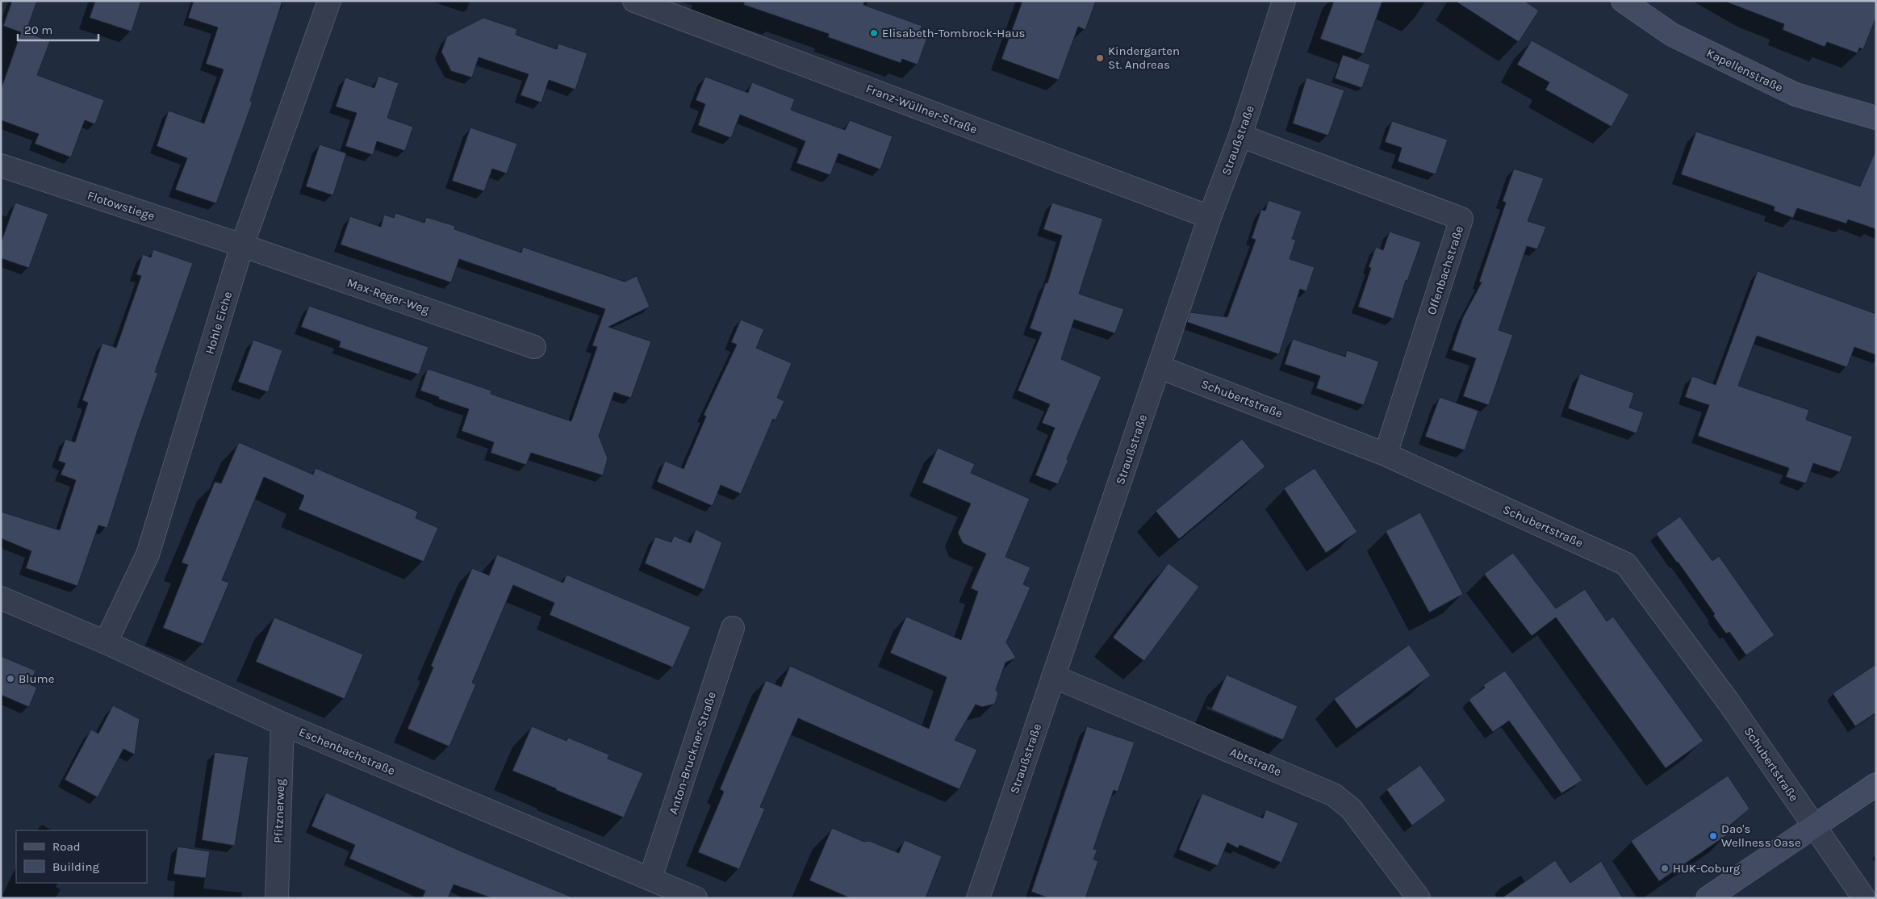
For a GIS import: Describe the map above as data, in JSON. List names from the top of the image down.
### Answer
{
  "streets": {
    "main road": ["Kapellenstraße"],
    "street": [
      "Franz-Wüllner-Straße",
      "Straußstraße",
      "Flotowstiege",
      "Offenbachstraße",
      "Max-Reger-Weg",
      "Hohle Eiche",
      "Schubertstraße",
      "Eschenbachstraße",
      "Anton-Bruckner-Straße",
      "Abtstraße",
      "Pfitznerweg"
    ]
  },
  "crossings": [
    ["Franz-Wüllner-Straße", "Straußstraße"],
    ["Straußstraße", "Offenbachstraße"],
    ["Straußstraße", "Schubertstraße"],
    ["Straußstraße", "Abtstraße"],
    ["Flotowstiege", "Max-Reger-Weg"],
    ["Flotowstiege", "Hohle Eiche"],
    ["Offenbachstraße", "Schubertstraße"],
    ["Max-Reger-Weg", "Hohle Eiche"],
    ["Hohle Eiche", "Eschenbachstraße"],
    ["Eschenbachstraße", "Anton-Bruckner-Straße"],
    ["Eschenbachstraße", "Pfitznerweg"]
  ],
  "places": [
    "Elisabeth-Tombrock-Haus",
    "Kindergarten St. Andreas",
    "Blume",
    "Dao's Wellness Oase",
    "HUK-Coburg"
  ],
  "legend": ["Road", "Building"],
  "scale_bar": "20 m"
}
